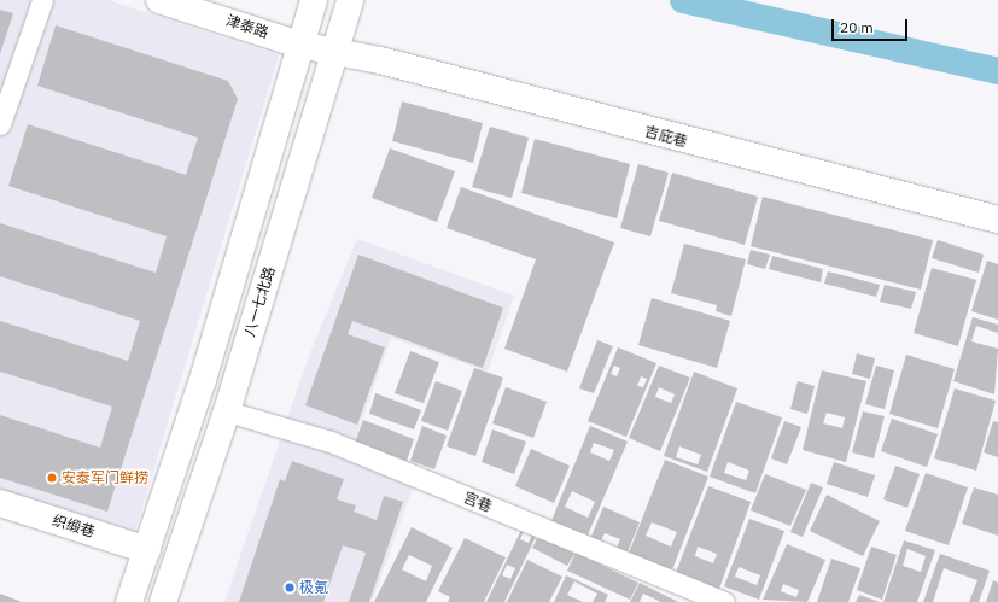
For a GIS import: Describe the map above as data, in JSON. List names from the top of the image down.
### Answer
{
  "streets": {
    "main road": [
      "津泰路",
      "吉庇巷",
      "八一七北路",
      "织缎巷"
    ],
    "street": ["宫巷"]
  },
  "crossings": [
    ["津泰路", "吉庇巷"],
    ["津泰路", "八一七北路"],
    ["吉庇巷", "八一七北路"],
    ["八一七北路", "宫巷"]
  ],
  "places": ["安泰军门鲜捞", "极氪"],
  "scale_bar": "20 m"
}
